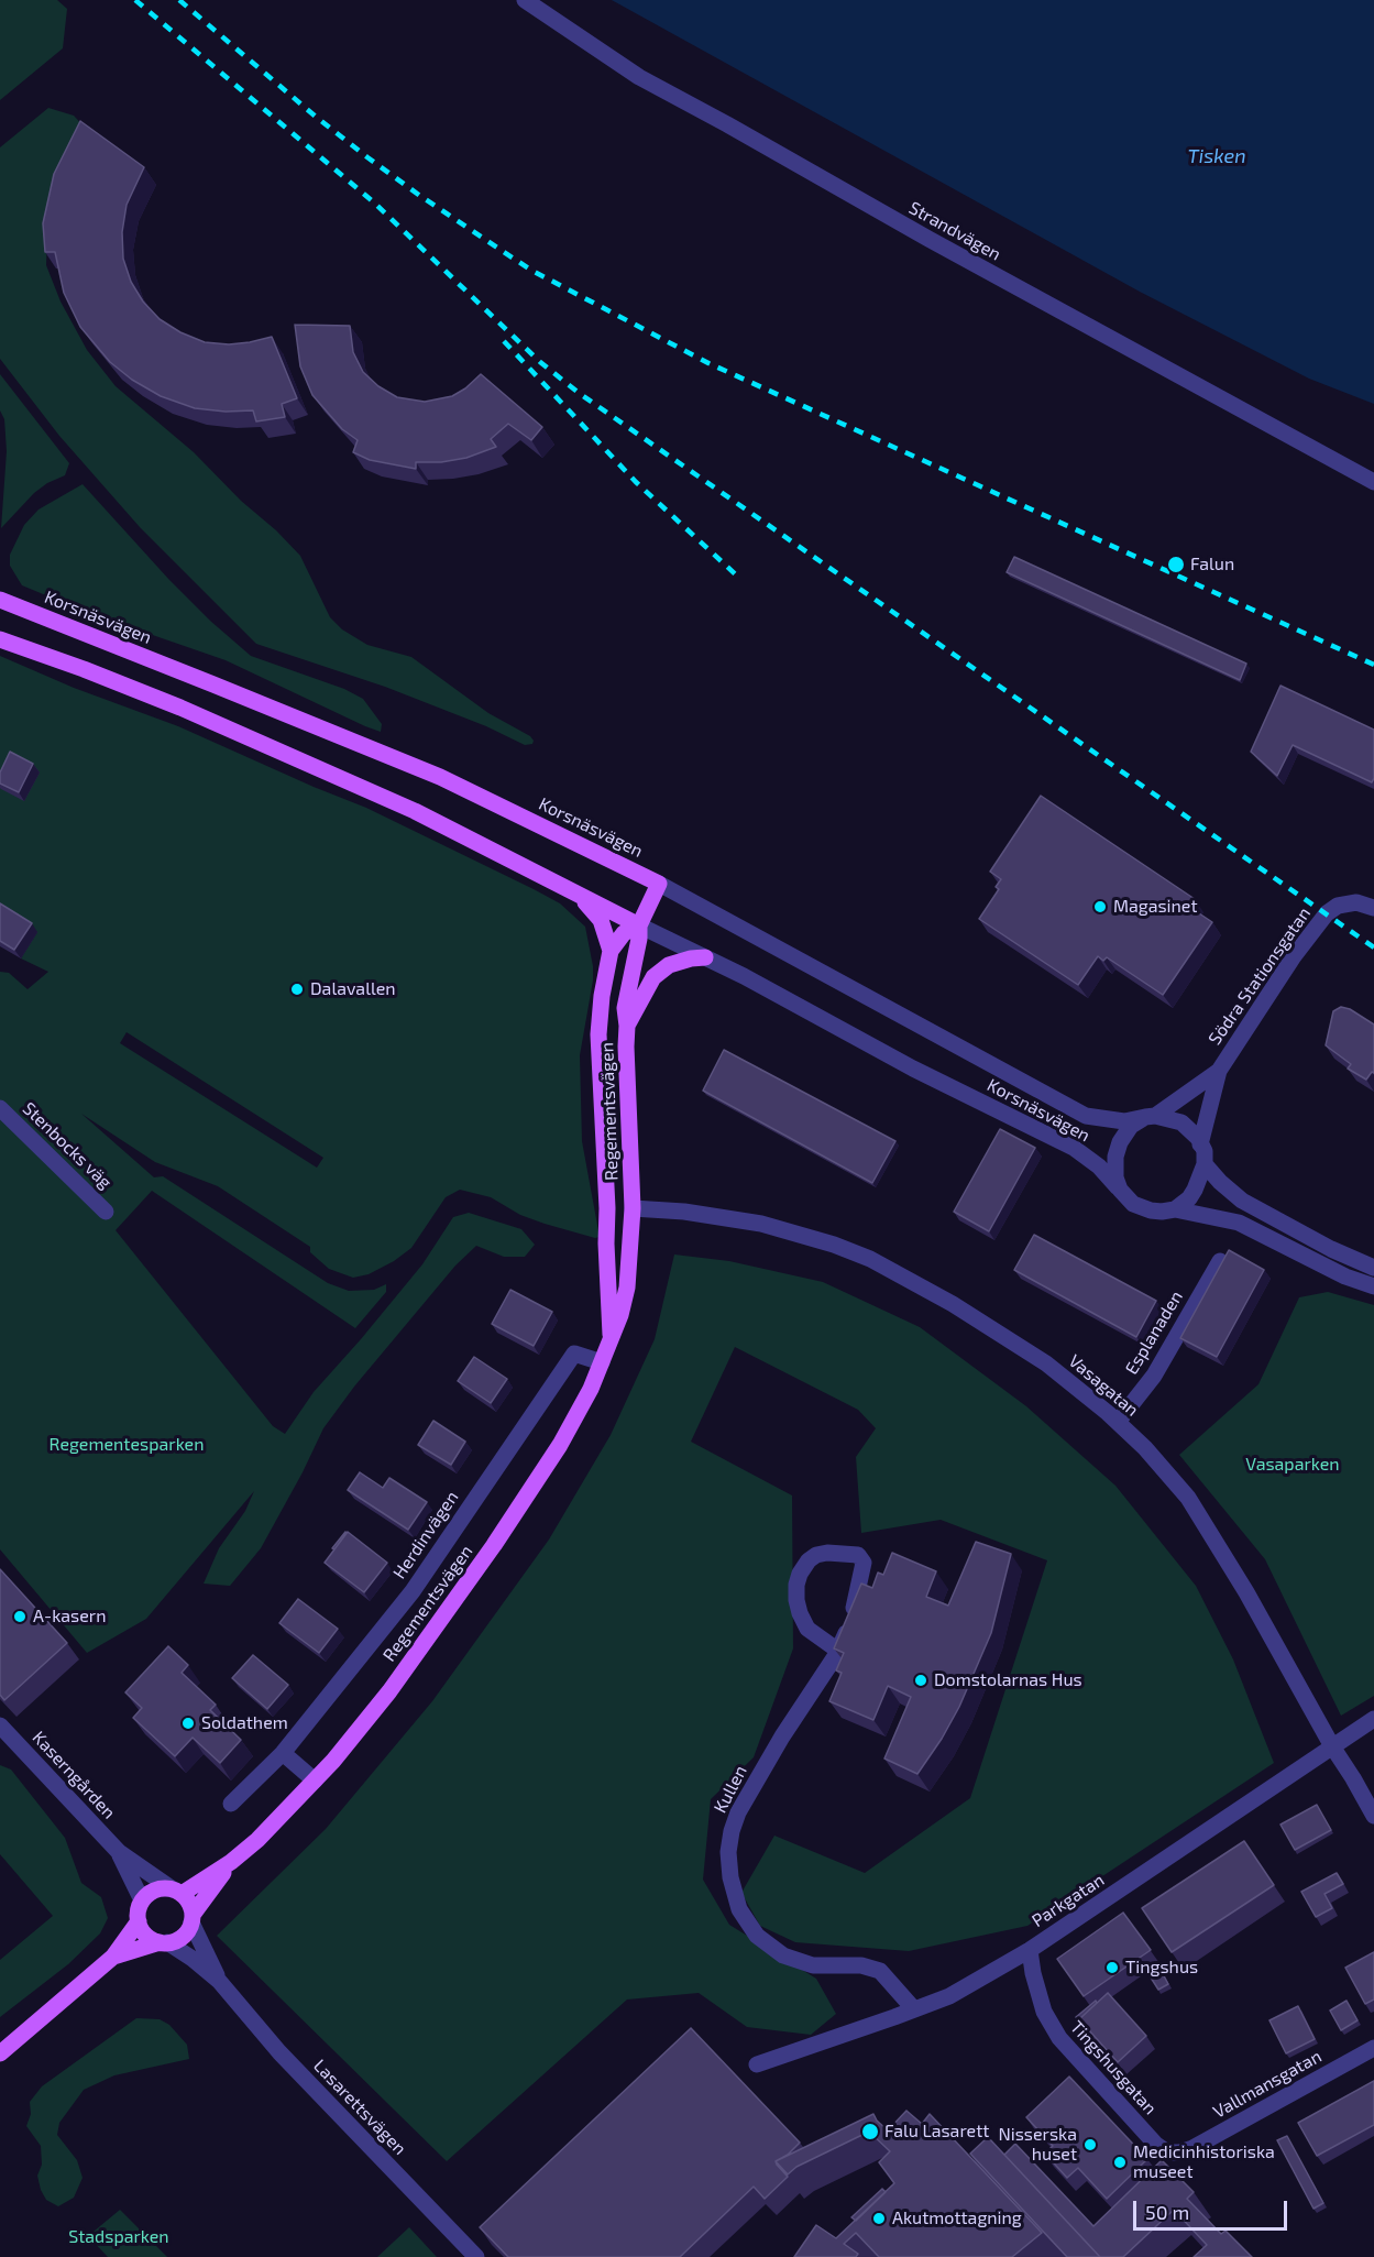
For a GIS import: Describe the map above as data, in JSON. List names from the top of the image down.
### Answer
{
  "streets": {
    "main road": ["Korsnäsvägen", "Regementsvägen"],
    "street": [
      "Strandvägen",
      "Södra Stationsgatan",
      "Stenbocks väg",
      "Esplanaden",
      "Vasagatan",
      "Herdinvägen",
      "Kaserngården",
      "Kullen",
      "Parkgatan",
      "Tingshusgatan",
      "Vallmansgatan",
      "Lasarettsvägen"
    ]
  },
  "crossings": [
    ["Korsnäsvägen", "Södra Stationsgatan"],
    ["Korsnäsvägen", "Regementsvägen"],
    ["Regementsvägen", "Vasagatan"],
    ["Regementsvägen", "Herdinvägen"],
    ["Regementsvägen", "Kaserngården"],
    ["Regementsvägen", "Lasarettsvägen"],
    ["Esplanaden", "Vasagatan"],
    ["Vasagatan", "Parkgatan"],
    ["Kaserngården", "Lasarettsvägen"],
    ["Kullen", "Parkgatan"],
    ["Parkgatan", "Tingshusgatan"],
    ["Tingshusgatan", "Vallmansgatan"]
  ],
  "water": ["Tisken"],
  "parks": ["Regementesparken", "Vasaparken", "Stadsparken"],
  "places": [
    "Falun",
    "Magasinet",
    "Dalavallen",
    "A-kasern",
    "Domstolarnas Hus",
    "Soldathem",
    "Tingshus",
    "Falu Lasarett",
    "Nisserska huset",
    "Medicinhistoriska museet",
    "Akutmottagning"
  ],
  "scale_bar": "50 m"
}
